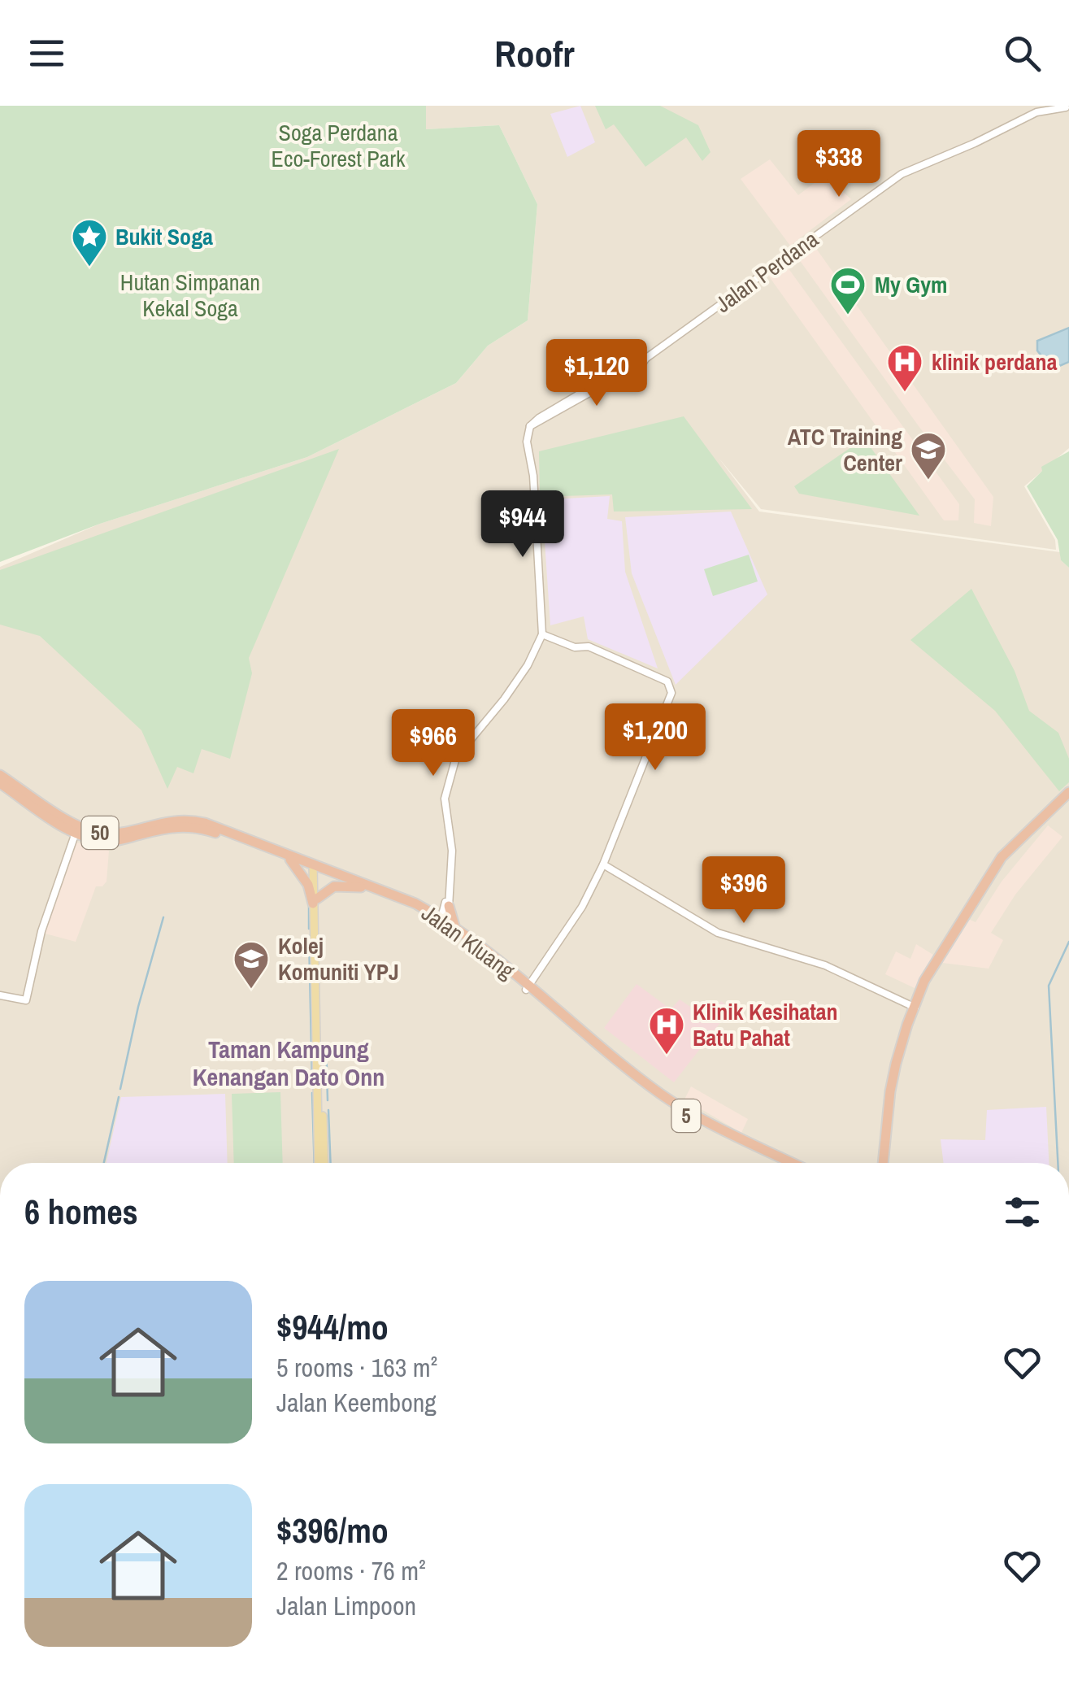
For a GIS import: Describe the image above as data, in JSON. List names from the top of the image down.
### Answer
{
  "streets": {
    "highway": ["50", "Jalan Kluang", "5"],
    "street": ["Jalan Perdana"]
  },
  "districts": ["Taman Kampung Kenangan Dato Onn"],
  "parks": ["Soga Perdana Eco-Forest Park", "Hutan Simpanan Kekal Soga"],
  "places": {
    "place": ["Bukit Soga"],
    "sports": ["My Gym"],
    "hospital": ["klinik perdana", "Klinik Kesihatan Batu Pahat"],
    "school or university": ["ATC Training Center", "Kolej Komuniti YPJ"]
  },
  "page": {
    "header": "Roofr",
    "price": [
      "$338",
      "$1,120",
      "$944",
      "$1,200",
      "$966",
      "$396"
    ],
    "heading": "6 homes",
    "list": [
      {
        "name": "$944/mo",
        "note": "5 rooms · 163 m² · Jalan Keembong"
      },
      {
        "name": "$396/mo",
        "note": "2 rooms · 76 m² · Jalan Limpoon"
      }
    ]
  }
}
